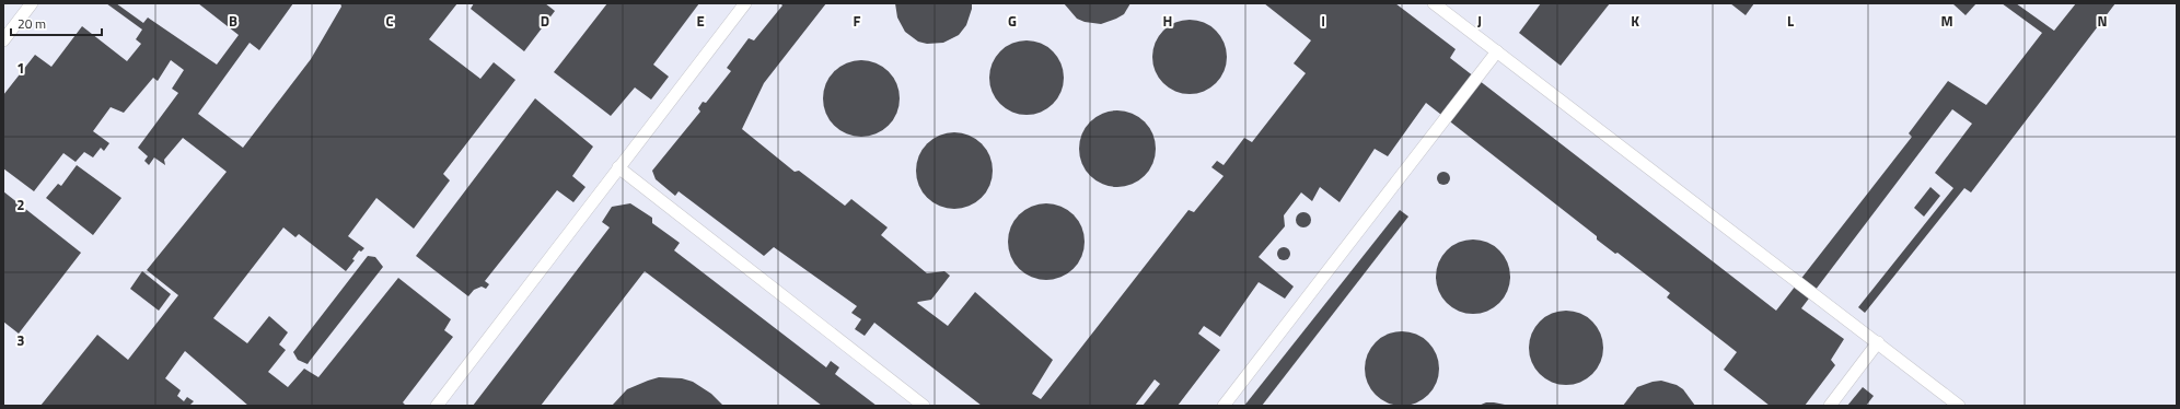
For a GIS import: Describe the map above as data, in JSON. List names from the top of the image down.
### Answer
{
  "scale_bar": "20 m",
  "grid": {
    "columns": [
      "B",
      "C",
      "D",
      "E",
      "F",
      "G",
      "H",
      "I",
      "J",
      "K",
      "L",
      "M",
      "N"
    ],
    "rows": ["1", "2", "3"]
  }
}
